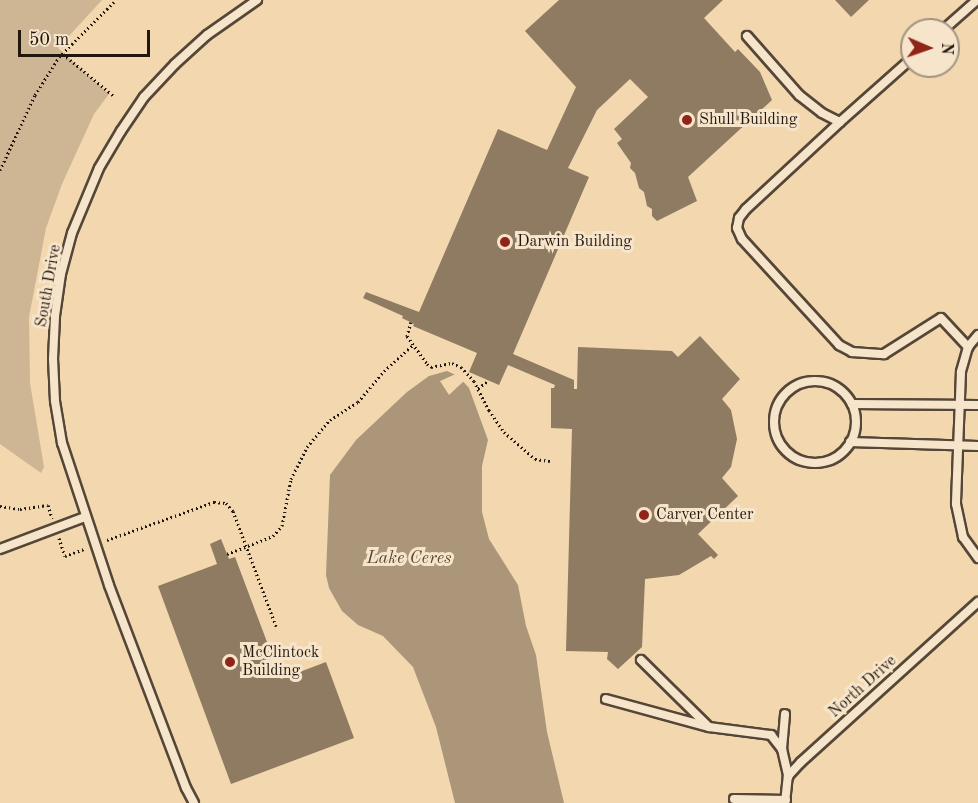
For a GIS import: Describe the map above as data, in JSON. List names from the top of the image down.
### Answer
{
  "streets": {
    "lane": ["South Drive", "North Drive"]
  },
  "water": ["Lake Ceres"],
  "places": [
    "Shull Building",
    "Darwin Building",
    "Carver Center",
    "McClintock Building"
  ],
  "scale_bar": "50 m",
  "north": "right"
}
